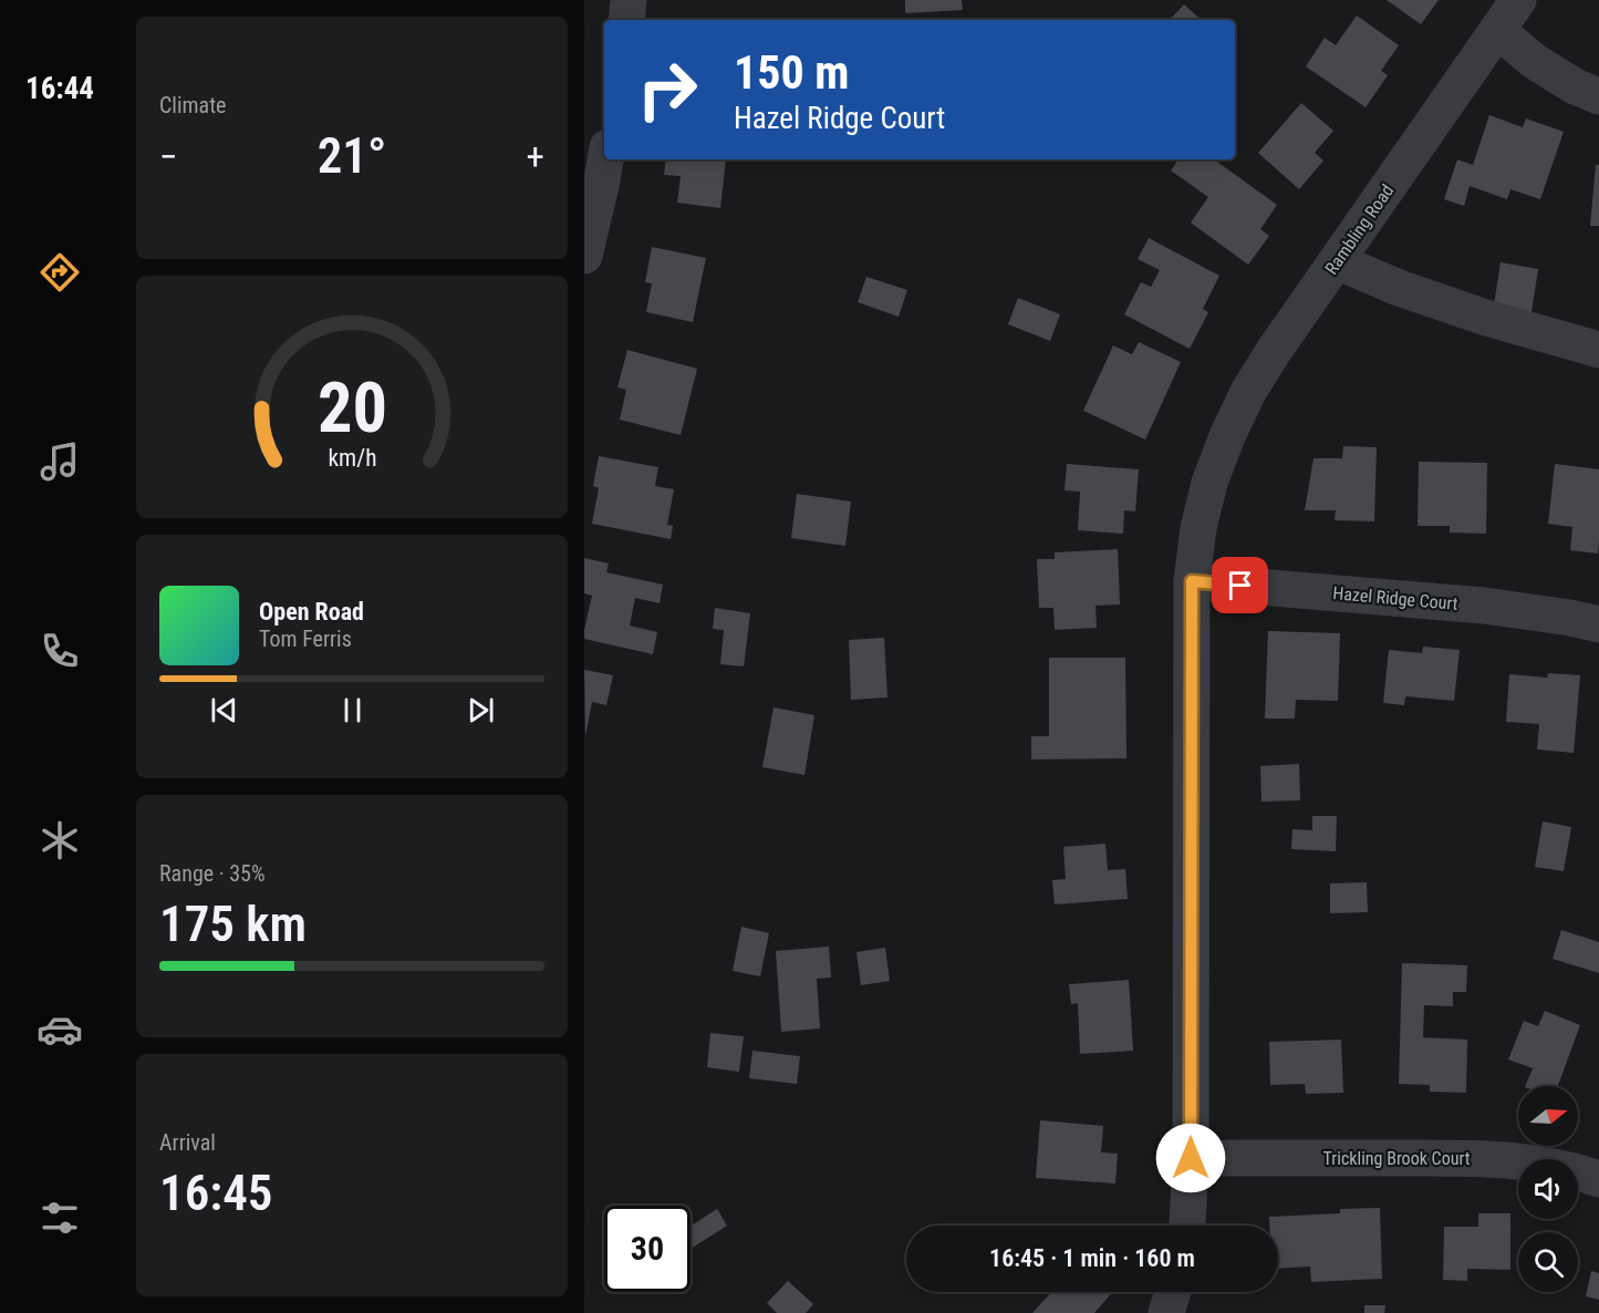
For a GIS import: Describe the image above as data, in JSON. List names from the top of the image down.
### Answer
{
  "streets": {
    "street": ["Rambling Road", "Hazel Ridge Court", "Trickling Brook Court"]
  },
  "crossings": [
    ["Rambling Road", "Hazel Ridge Court"],
    ["Rambling Road", "Trickling Brook Court"]
  ],
  "north": "right",
  "page": {
    "tabs": "16:44",
    "tile": [
      "Climate",
      ["Range · 35%", "175 km"],
      ["Arrival", "16:45"]
    ],
    "turn": ["150 m", "Hazel Ridge Court"],
    "heat": ["−", "21°", "+"],
    "song": ["Open Road", "Tom Ferris"],
    "limit": "30",
    "trip": "16:45 · 1 min · 160 m",
    "gauge": ["20", "km/h"]
  }
}
